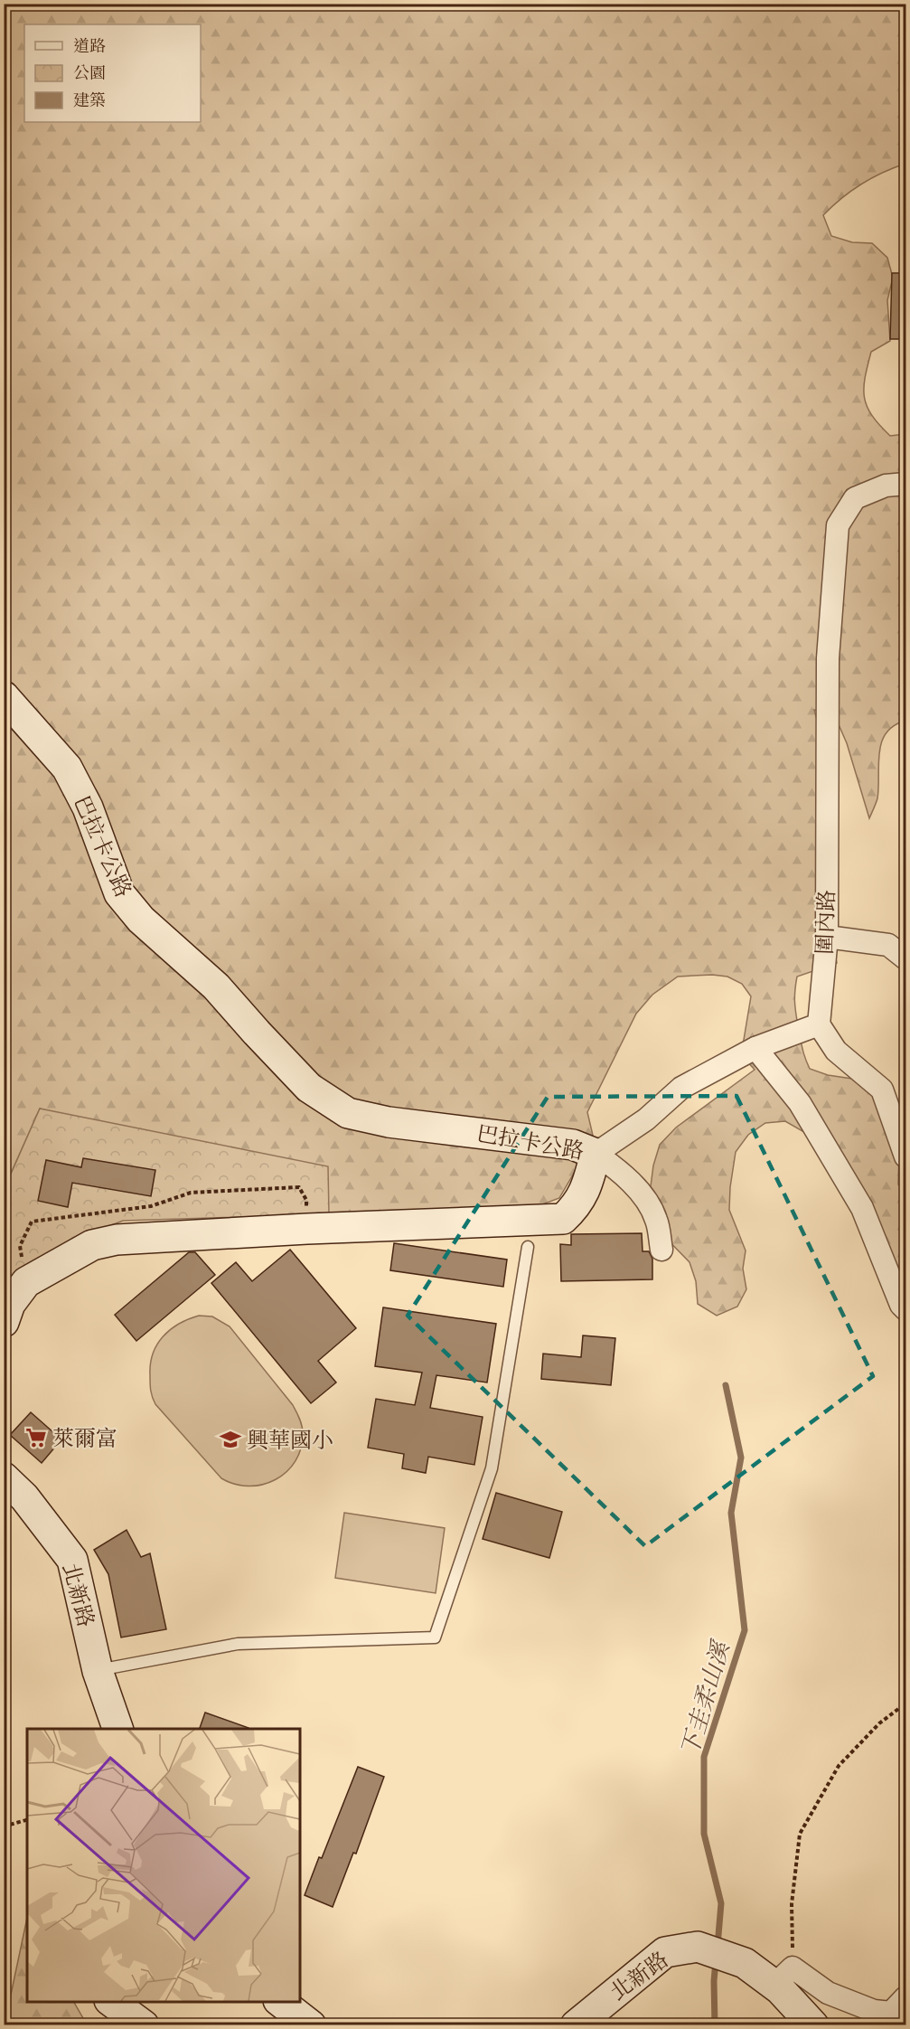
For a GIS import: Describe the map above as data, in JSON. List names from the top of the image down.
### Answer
{
  "streets": {
    "main road": ["巴拉卡公路", "北新路"],
    "street": ["圍內路"]
  },
  "water": ["下圭柔山溪"],
  "places": {
    "supermarket": ["萊爾富"],
    "school or university": ["興華國小"]
  },
  "legend": ["道路", "公園", "建築"]
}
